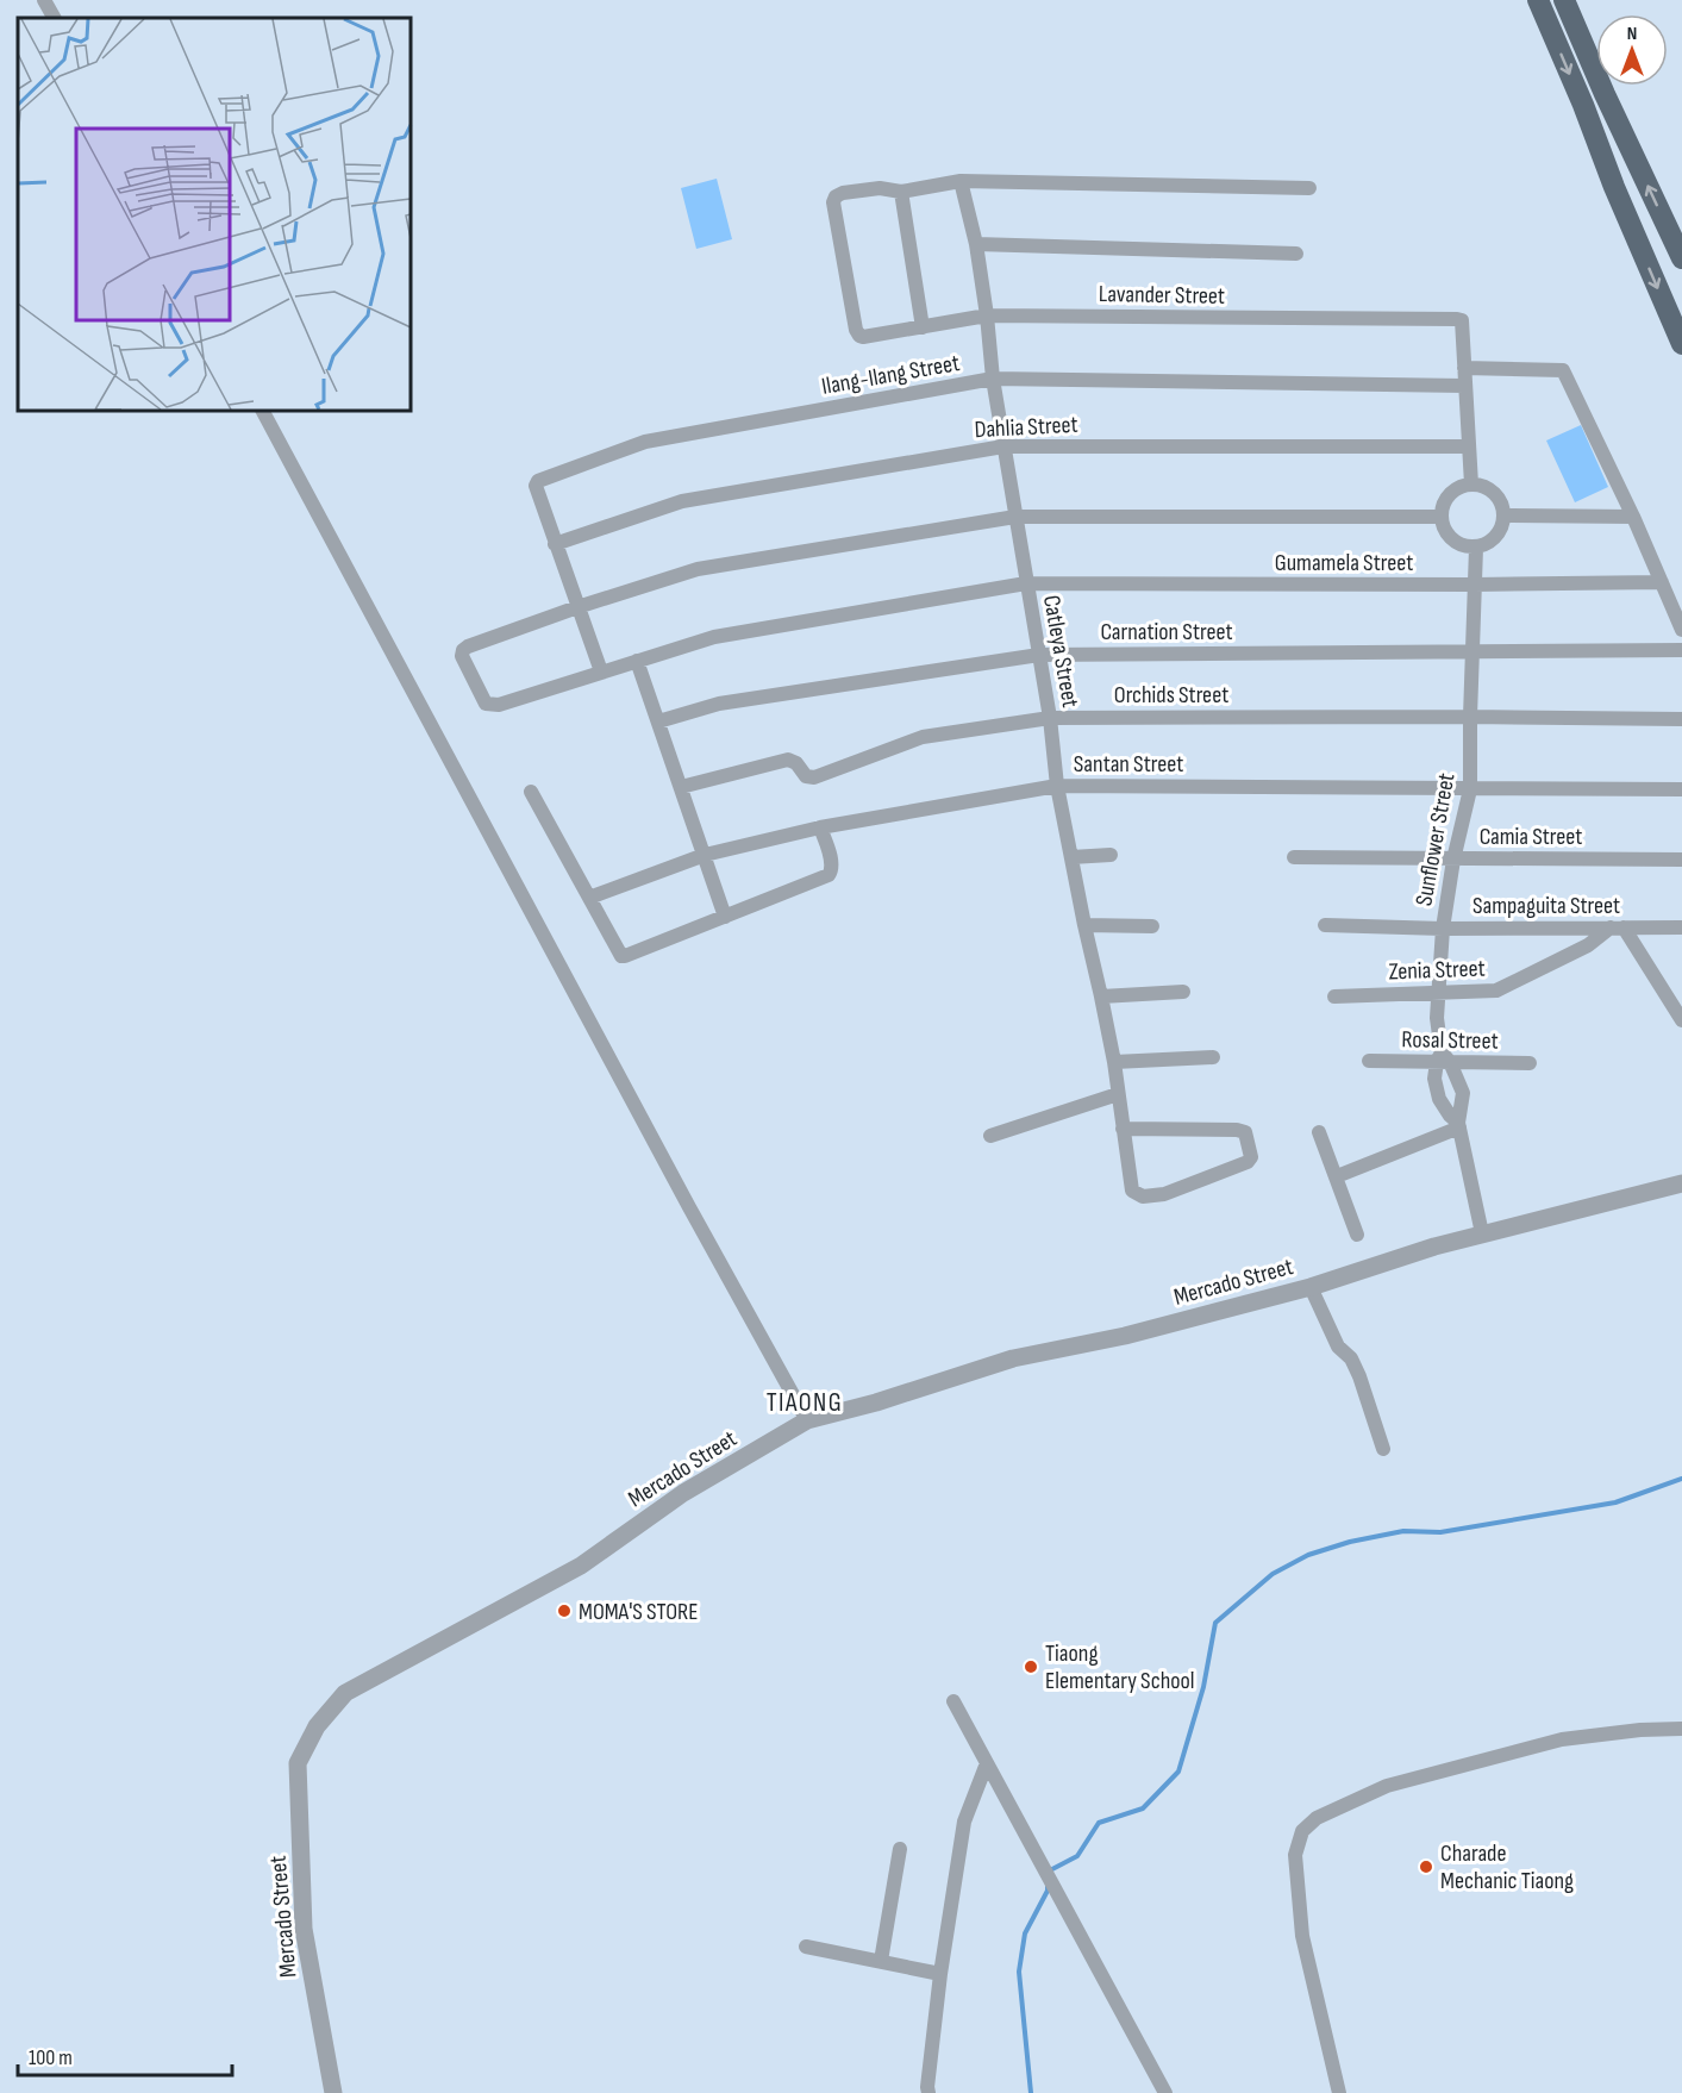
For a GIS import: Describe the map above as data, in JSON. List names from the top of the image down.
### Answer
{
  "streets": {
    "street": [
      "Lavander Street",
      "Ilang-Ilang Street",
      "Dahlia Street",
      "Gumamela Street",
      "Carnation Street",
      "Catleya Street",
      "Orchids Street",
      "Santan Street",
      "Camia Street",
      "Sunflower Street",
      "Sampaguita Street",
      "Zenia Street",
      "Rosal Street",
      "Mercado Street"
    ]
  },
  "crossings": [
    ["Lavander Street", "Catleya Street"],
    ["Ilang-Ilang Street", "Dahlia Street"],
    ["Ilang-Ilang Street", "Gumamela Street"],
    ["Ilang-Ilang Street", "Catleya Street"],
    ["Dahlia Street", "Catleya Street"],
    ["Gumamela Street", "Catleya Street"],
    ["Gumamela Street", "Sunflower Street"],
    ["Carnation Street", "Catleya Street"],
    ["Carnation Street", "Sunflower Street"],
    ["Catleya Street", "Orchids Street"],
    ["Catleya Street", "Santan Street"],
    ["Orchids Street", "Sunflower Street"],
    ["Santan Street", "Sunflower Street"],
    ["Camia Street", "Sunflower Street"],
    ["Sunflower Street", "Sampaguita Street"],
    ["Sunflower Street", "Zenia Street"],
    ["Sunflower Street", "Rosal Street"],
    ["Sunflower Street", "Mercado Street"],
    ["Sampaguita Street", "Zenia Street"]
  ],
  "districts": ["TIAONG"],
  "places": ["MOMA'S STORE", "Tiaong Elementary School", "Charade Mechanic Tiaong"],
  "scale_bar": "100 m",
  "north": "top"
}
